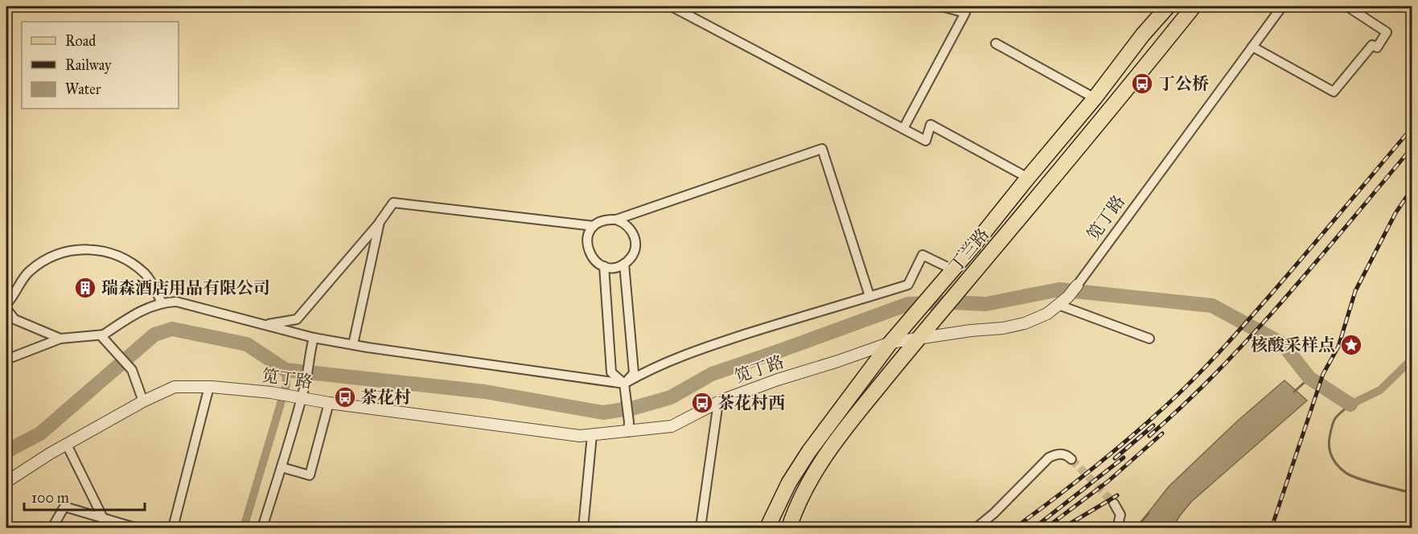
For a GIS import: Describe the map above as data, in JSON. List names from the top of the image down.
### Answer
{
  "streets": {
    "main road": ["丁兰路"],
    "street": ["笕丁路"]
  },
  "crossings": [
    ["笕丁路", "丁兰路"]
  ],
  "places": {
    "bus stop": ["丁公桥", "茶花村", "茶花村西"],
    "building": ["瑞森酒店用品有限公司"],
    "place": ["核酸采样点"]
  },
  "legend": ["Road", "Railway", "Water"],
  "scale_bar": "100 m"
}
